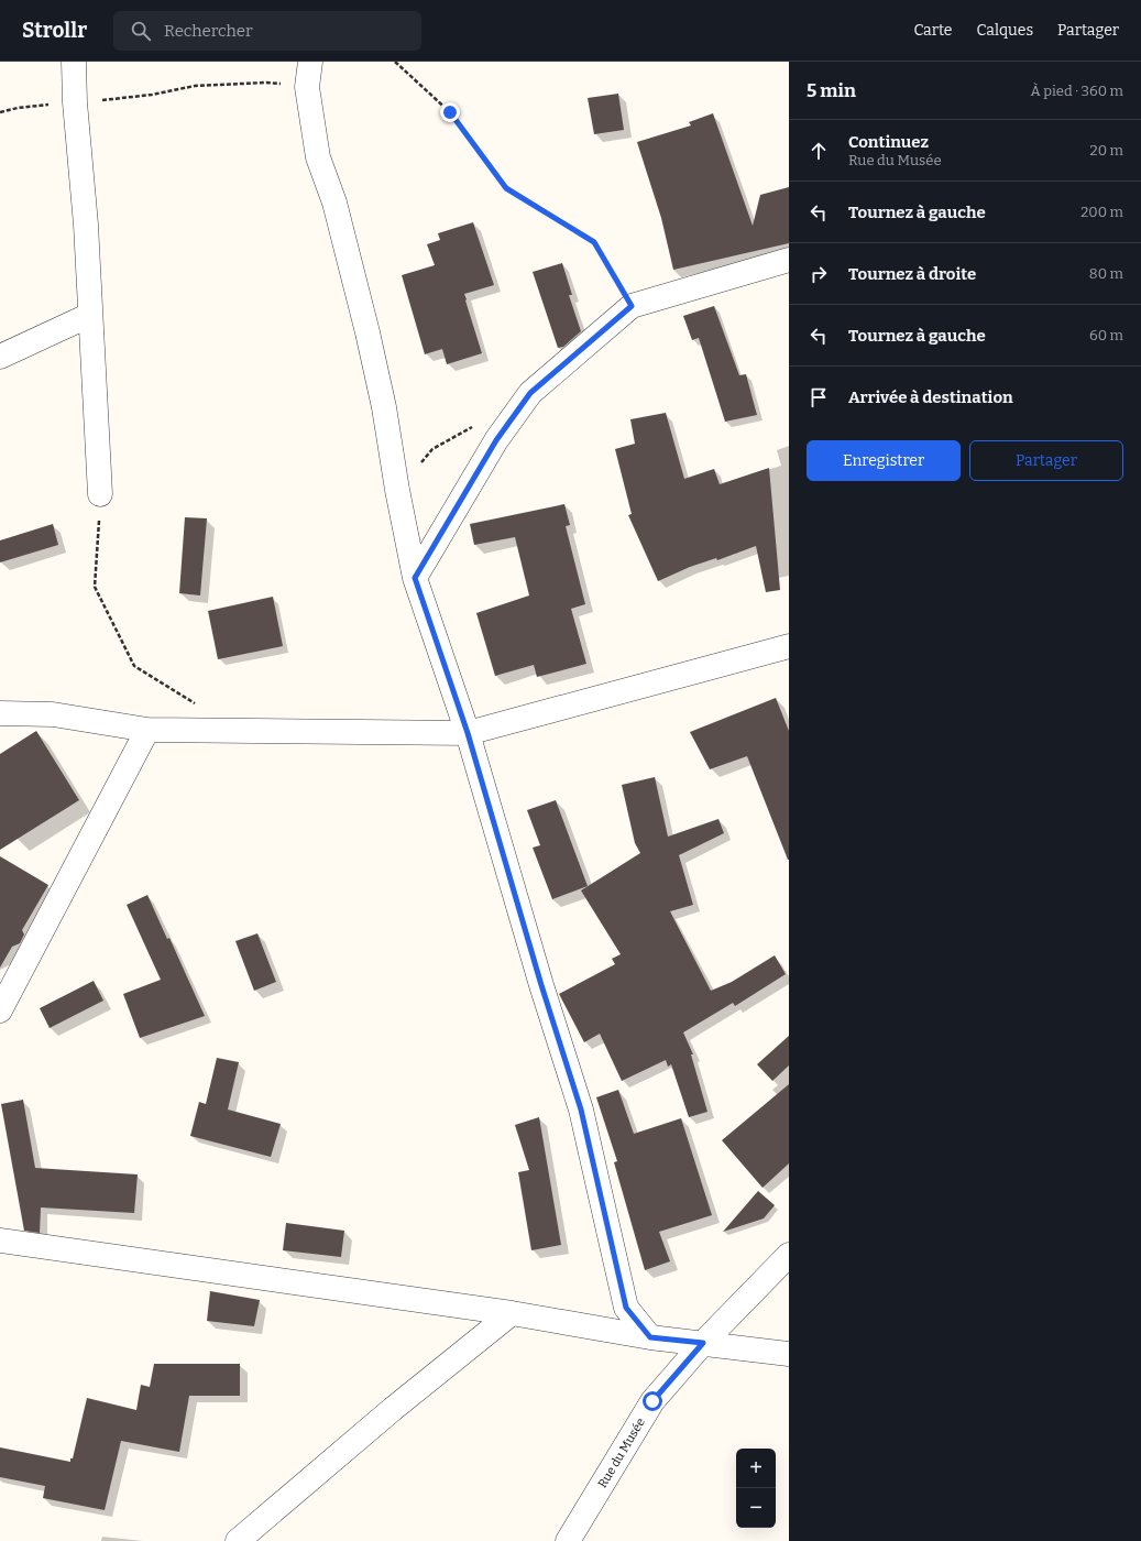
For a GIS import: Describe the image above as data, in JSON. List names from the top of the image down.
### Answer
{
  "streets": {
    "street": ["Rue du Musée"]
  },
  "page": {
    "header": "Strollr",
    "search": "Rechercher",
    "nav": ["Carte", "Calques", "Partager"],
    "heading": ["5 min", "À pied · 360 m"],
    "list": [
      ["Continuez", "Rue du Musée", "20 m"],
      ["Tournez à gauche", "200 m"],
      ["Tournez à droite", "80 m"],
      ["Tournez à gauche", "60 m"],
      "Arrivée à destination"
    ],
    "buttons": ["Enregistrer", "Partager"],
    "map_buttons": ["+", "−"]
  }
}
